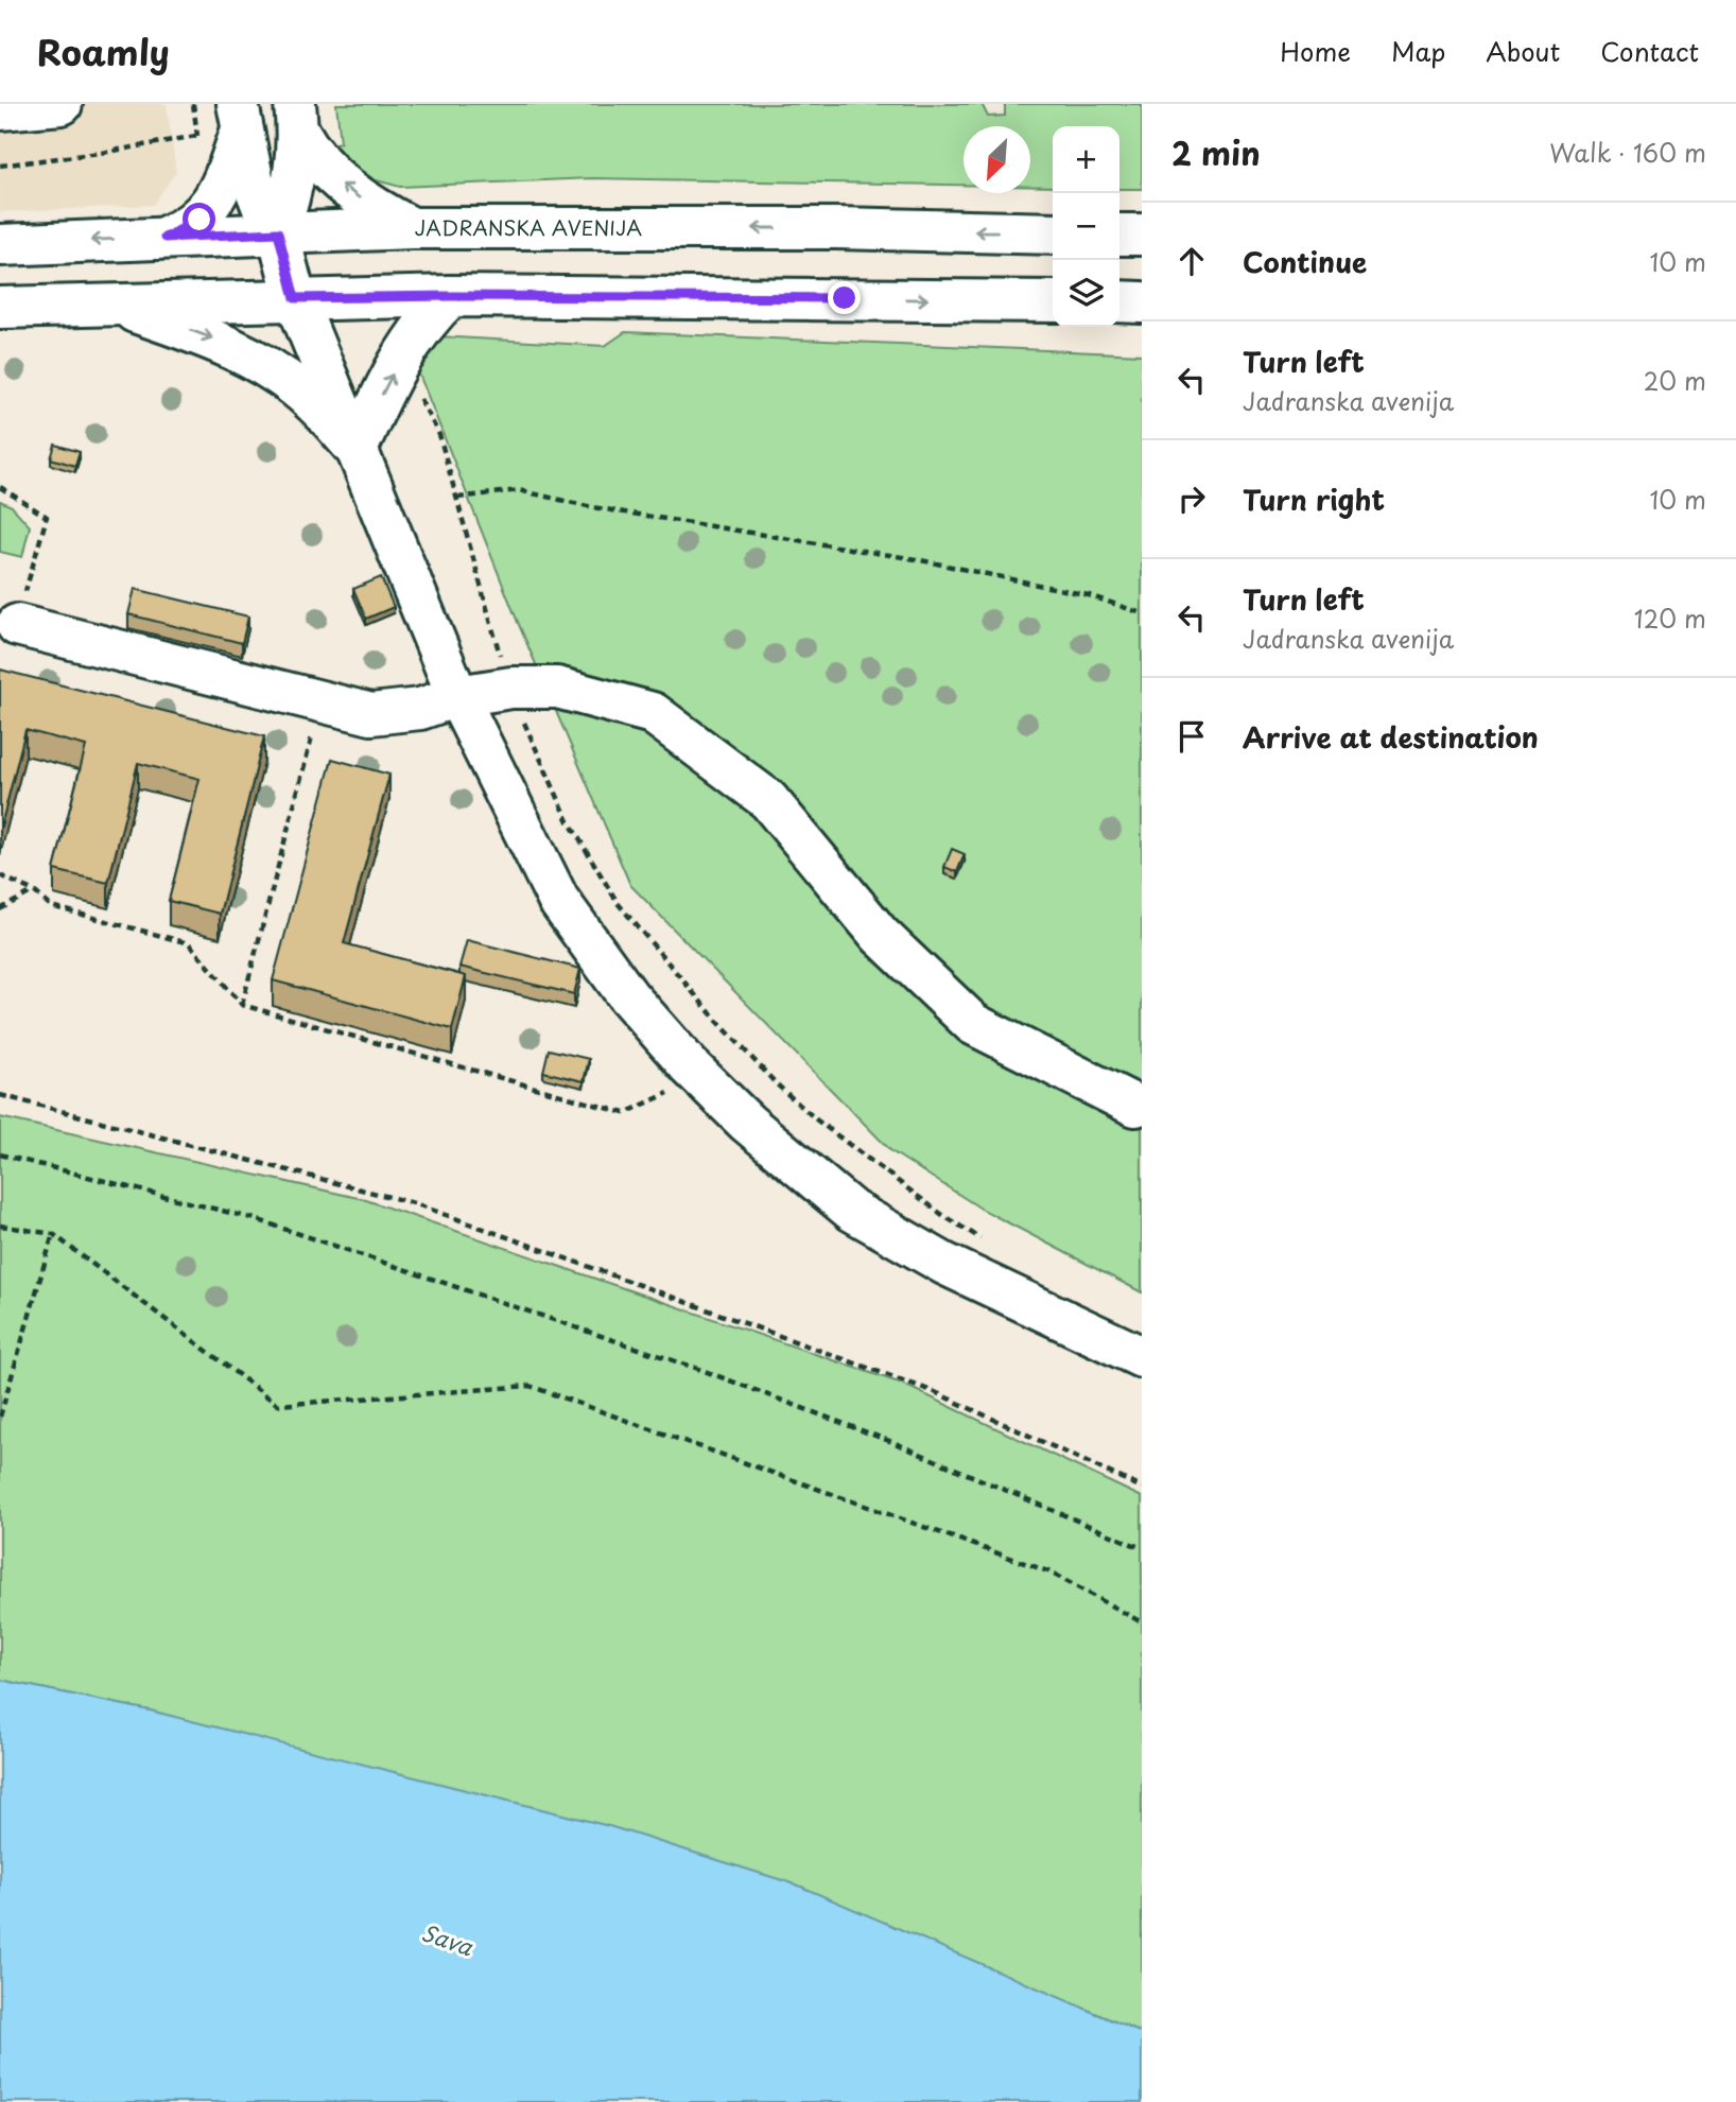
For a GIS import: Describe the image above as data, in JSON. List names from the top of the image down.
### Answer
{
  "streets": {
    "main road": ["JADRANSKA AVENIJA"]
  },
  "water": ["Sava"],
  "north": "bottom left",
  "page": {
    "header": "Roamly",
    "nav": [
      "Home",
      "Map",
      "About",
      "Contact"
    ],
    "heading": ["2 min", "Walk · 160 m"],
    "map_buttons": ["+", "−"],
    "list": [
      ["Continue", "10 m"],
      ["Turn left", "Jadranska avenija", "20 m"],
      ["Turn right", "10 m"],
      ["Turn left", "Jadranska avenija", "120 m"],
      "Arrive at destination"
    ]
  }
}
